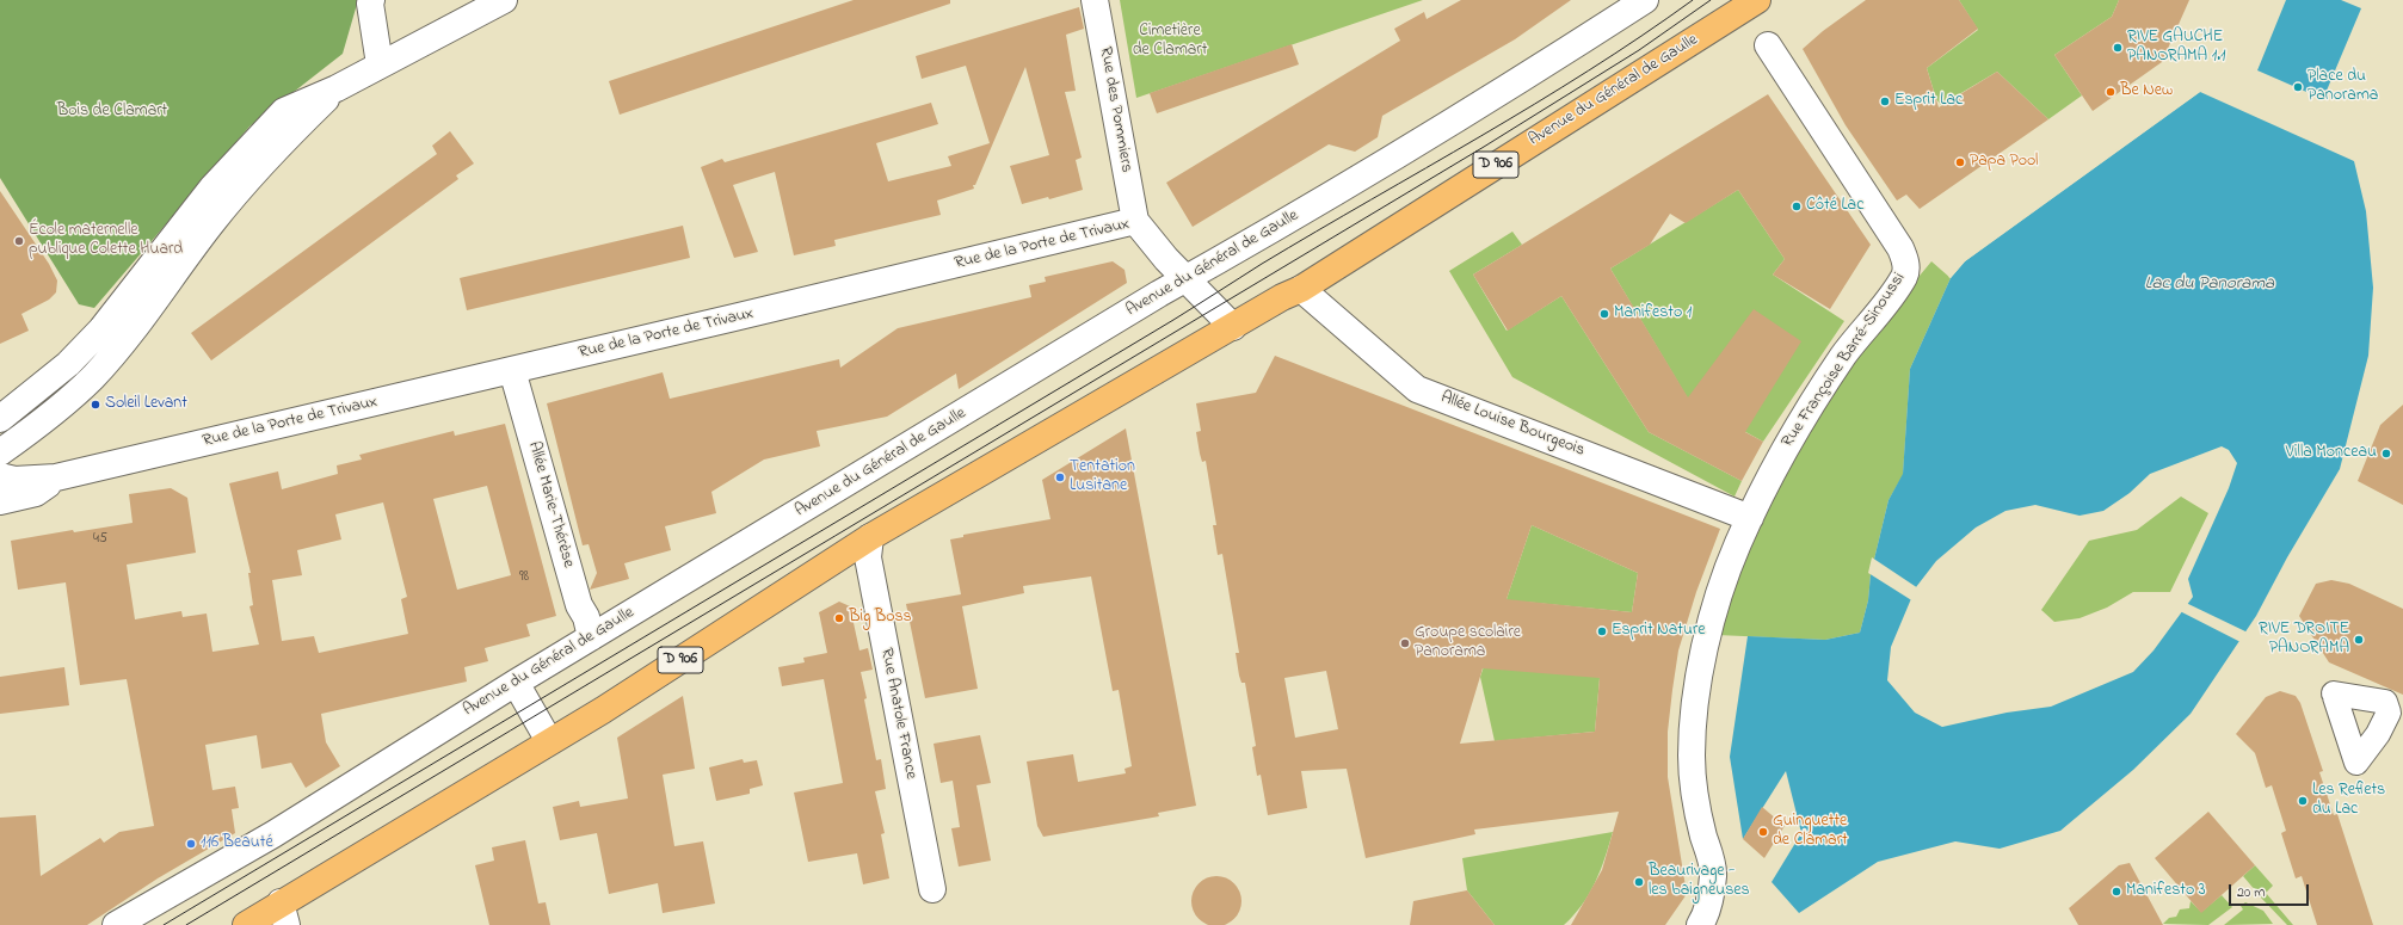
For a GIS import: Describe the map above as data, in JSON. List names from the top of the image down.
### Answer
{
  "streets": {
    "main road": ["Avenue du Général de Gaulle", "D 906"],
    "street": [
      "Rue des Pommiers",
      "Rue de la Porte de Trivaux",
      "Rue Françoise Barré-Sinoussi",
      "Allée Louise Bourgeois",
      "Allée Marie-Thérèse",
      "Rue Anatole France"
    ]
  },
  "crossings": [
    ["Avenue du Général de Gaulle", "Rue de la Porte de Trivaux"],
    ["Avenue du Général de Gaulle", "Allée Louise Bourgeois"],
    ["Avenue du Général de Gaulle", "Allée Marie-Thérèse"],
    ["Avenue du Général de Gaulle", "Rue Anatole France"],
    ["Rue des Pommiers", "Rue de la Porte de Trivaux"],
    ["Rue de la Porte de Trivaux", "Allée Marie-Thérèse"],
    ["Rue Françoise Barré-Sinoussi", "Allée Louise Bourgeois"]
  ],
  "water": ["Lac du Panorama"],
  "parks": ["Cimetière de Clamart", "Bois de Clamart"],
  "places": [
    "RIVE GAUCHE PANORAMA 1.1",
    "Place du Panorama",
    "Be New",
    "Esprit Lac",
    "Papa Pool",
    "Côté Lac",
    "École maternelle publique Colette Huard",
    "Manifesto 1",
    "Soleil Levant",
    "Villa Monceau",
    "Tentation Lusitane",
    "Big Boss",
    "Esprit Nature",
    "RIVE DROITE PANORAMA",
    "Groupe scolaire Panorama",
    "Les Reflets du Lac",
    "Guinguette de Clamart",
    "116 Beauté",
    "Beaurivage - les baigneuses",
    "Manifesto 3"
  ],
  "house_numbers": ["45", "98"],
  "scale_bar": "20 m"
}
